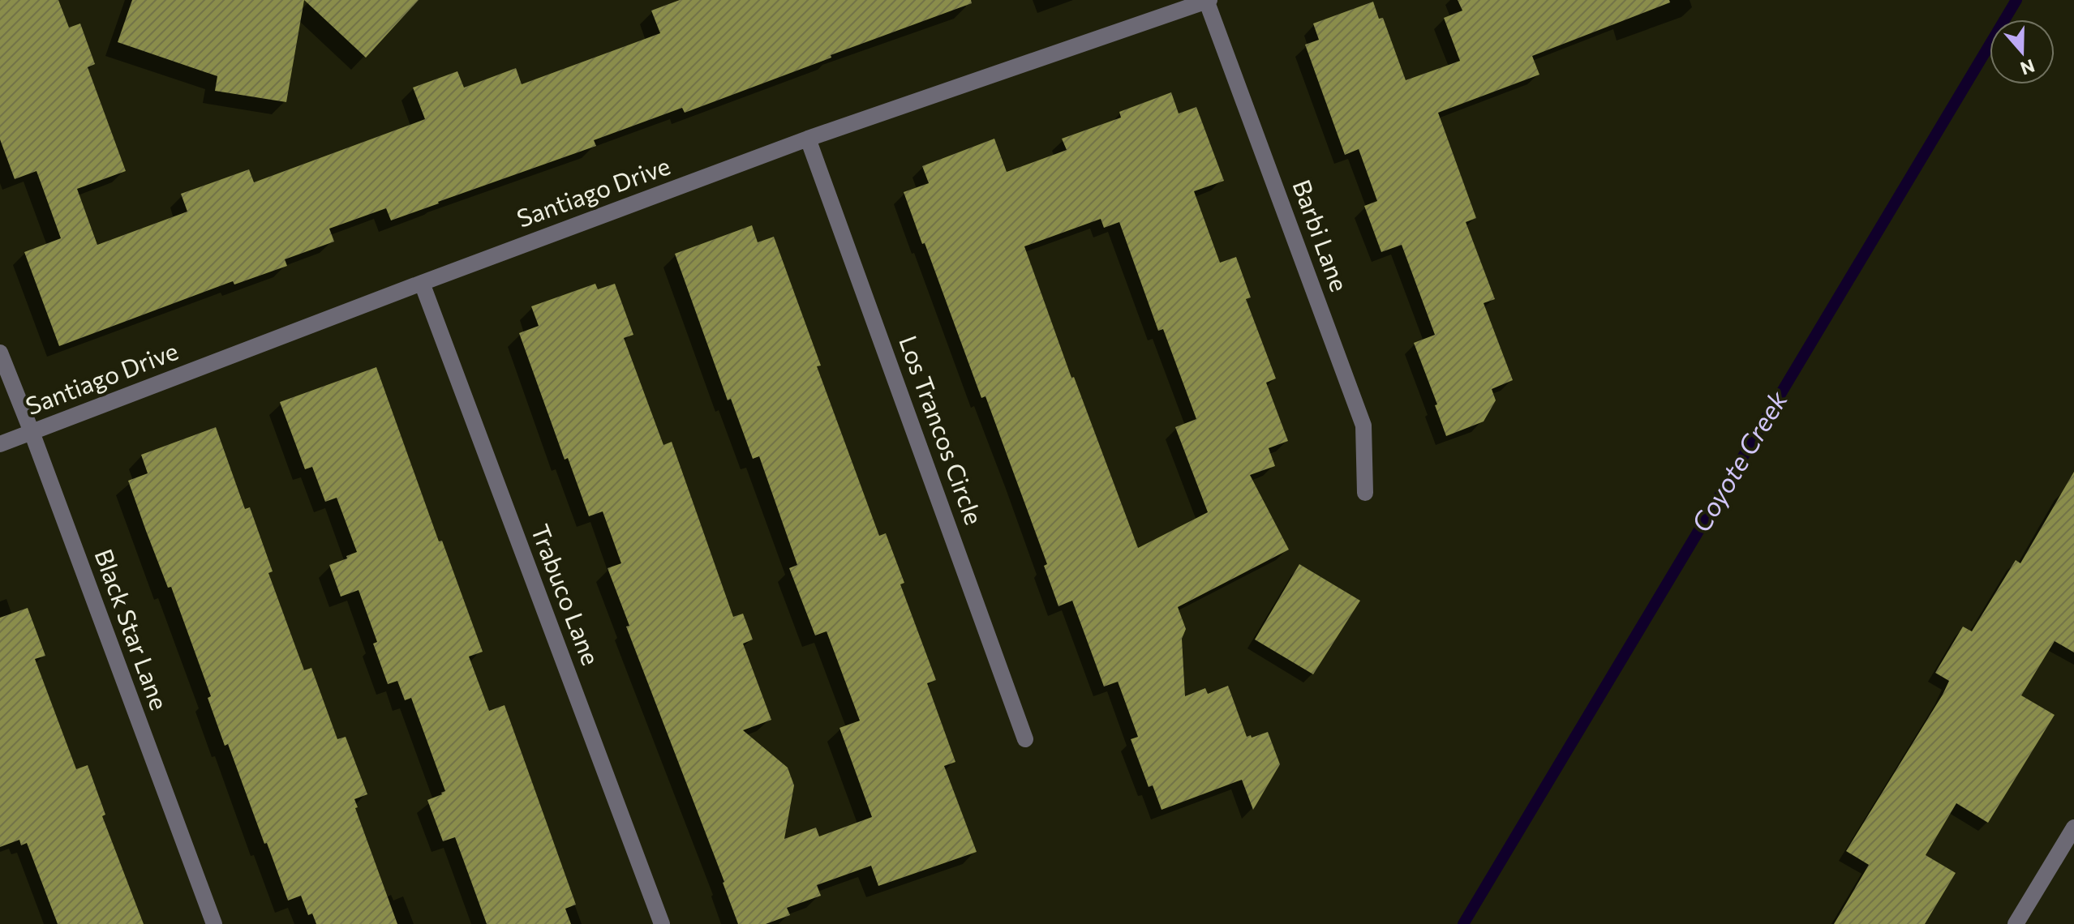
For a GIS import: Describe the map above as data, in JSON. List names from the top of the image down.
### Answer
{
  "streets": {
    "street": [
      "Santiago Drive",
      "Barbi Lane",
      "Los Trancos Circle",
      "Trabuco Lane",
      "Black Star Lane"
    ]
  },
  "crossings": [
    ["Santiago Drive", "Barbi Lane"],
    ["Santiago Drive", "Los Trancos Circle"],
    ["Santiago Drive", "Trabuco Lane"],
    ["Santiago Drive", "Black Star Lane"]
  ],
  "water": ["Coyote Creek"],
  "north": "bottom"
}
